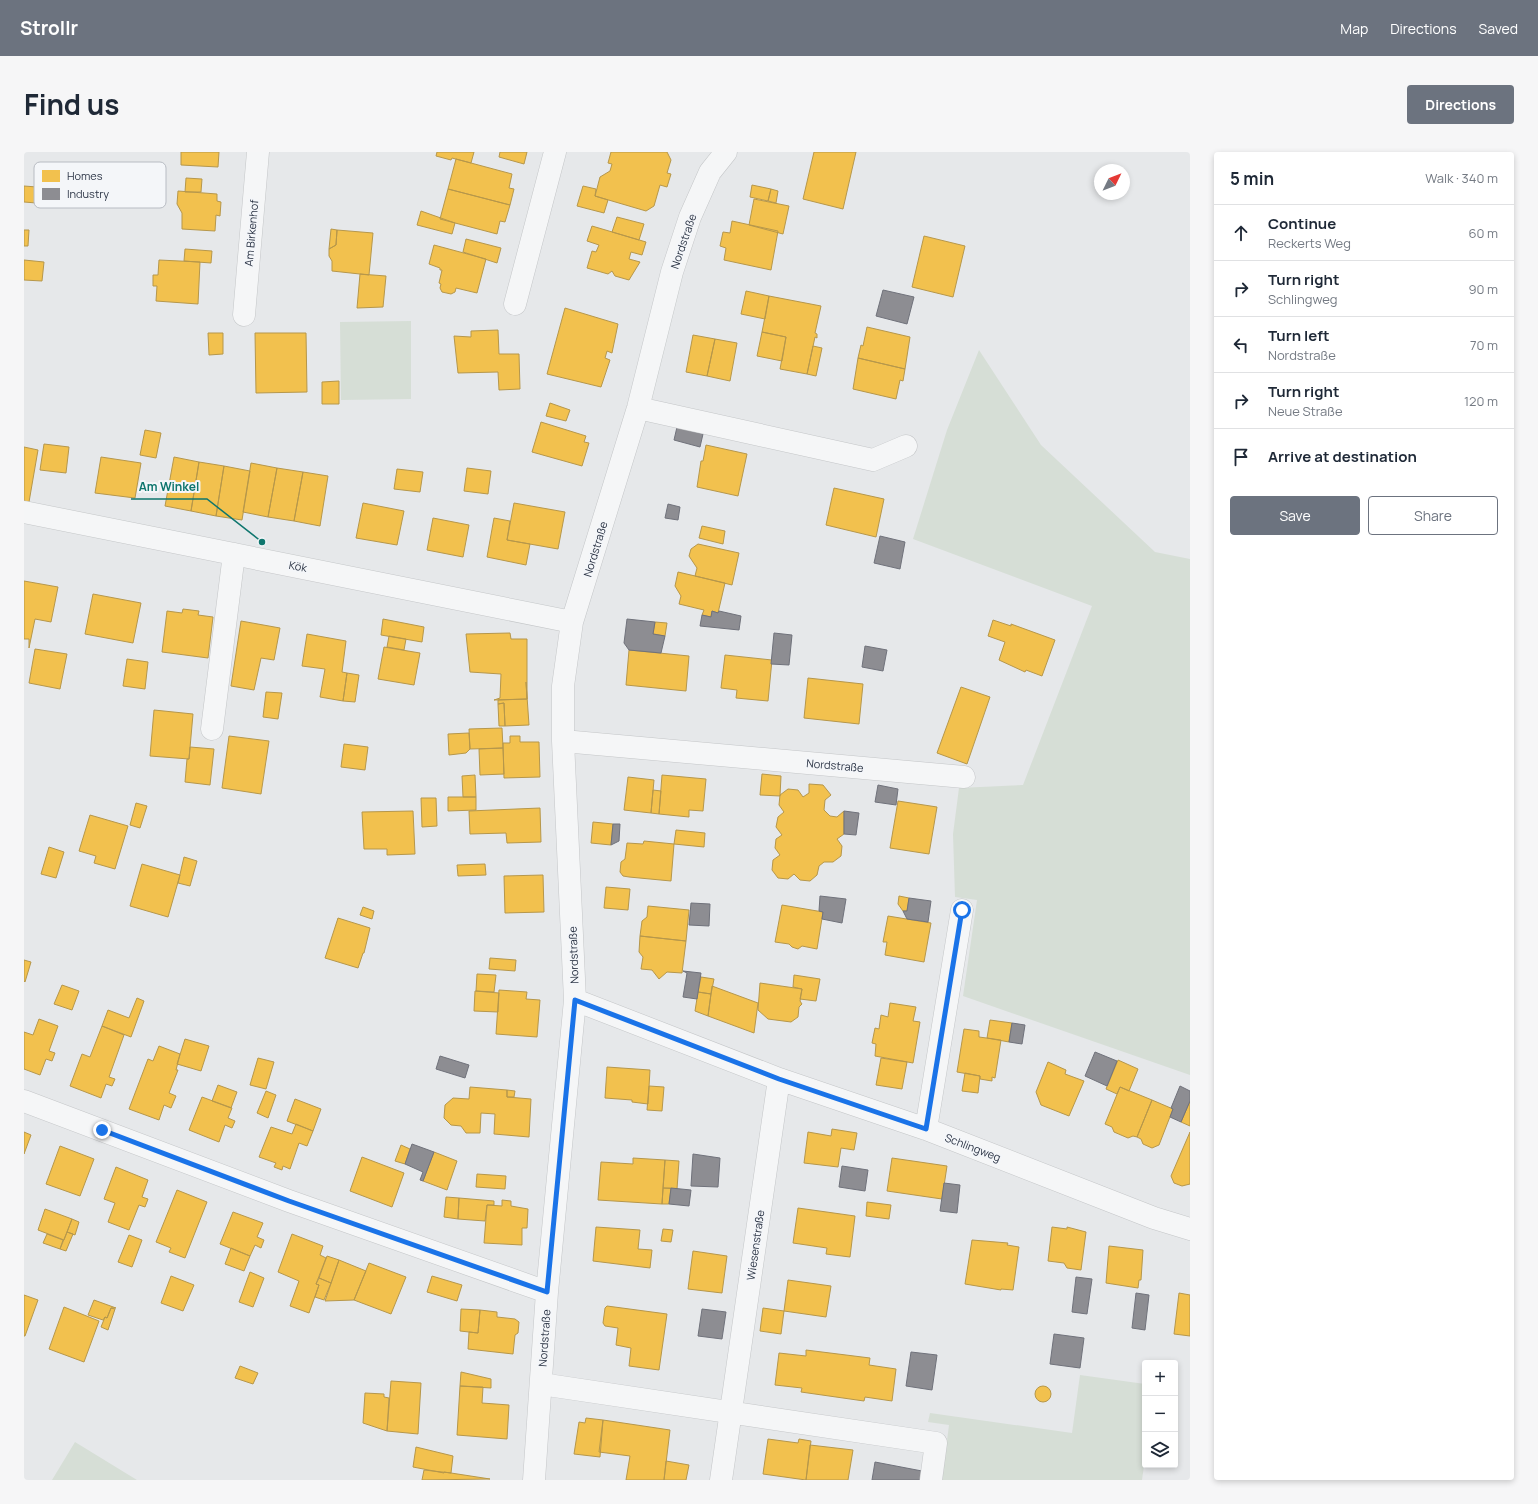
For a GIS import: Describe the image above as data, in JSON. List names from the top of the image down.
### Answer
{
  "streets": {
    "street": [
      "Am Birkenhof",
      "Nordstraße",
      "Kök",
      "Schlingweg",
      "Wiesenstraße"
    ]
  },
  "crossings": [
    ["Nordstraße", "Kök"],
    ["Nordstraße", "Schlingweg"],
    ["Schlingweg", "Wiesenstraße"]
  ],
  "places": ["Am Winkel"],
  "legend": ["Homes", "Industry"],
  "north": "top right",
  "page": {
    "header": "Strollr",
    "nav": ["Map", "Directions", "Saved"],
    "title": "Find us",
    "buttons": [
      "Directions",
      ["Save", "Share"]
    ],
    "heading": ["5 min", "Walk · 340 m"],
    "list": [
      ["Continue", "Reckerts Weg", "60 m"],
      ["Turn right", "Schlingweg", "90 m"],
      ["Turn left", "Nordstraße", "70 m"],
      ["Turn right", "Neue Straße", "120 m"],
      "Arrive at destination"
    ],
    "map_buttons": ["+", "−"]
  }
}
